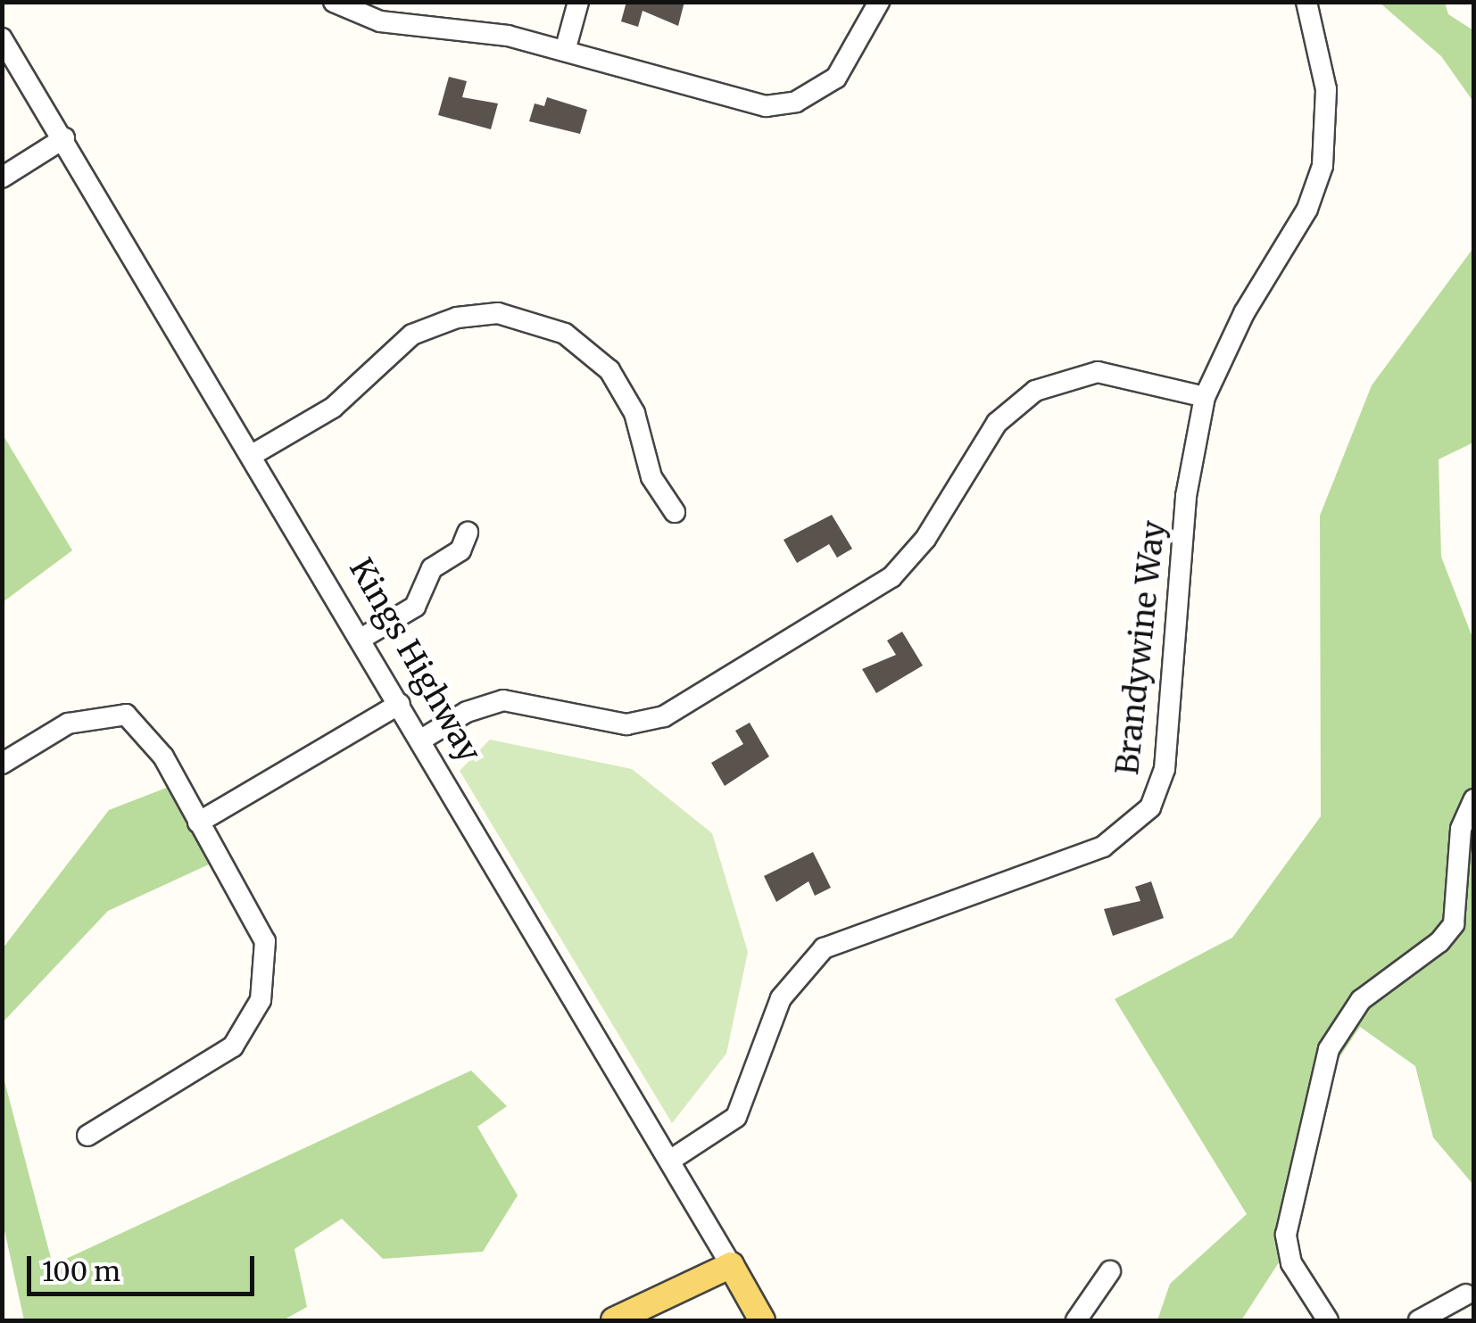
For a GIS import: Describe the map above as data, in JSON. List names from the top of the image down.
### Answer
{
  "streets": {
    "main road": ["Kings Highway"],
    "street": ["Brandywine Way"]
  },
  "crossings": [
    ["Brandywine Way", "Kings Highway"]
  ],
  "scale_bar": "100 m"
}
